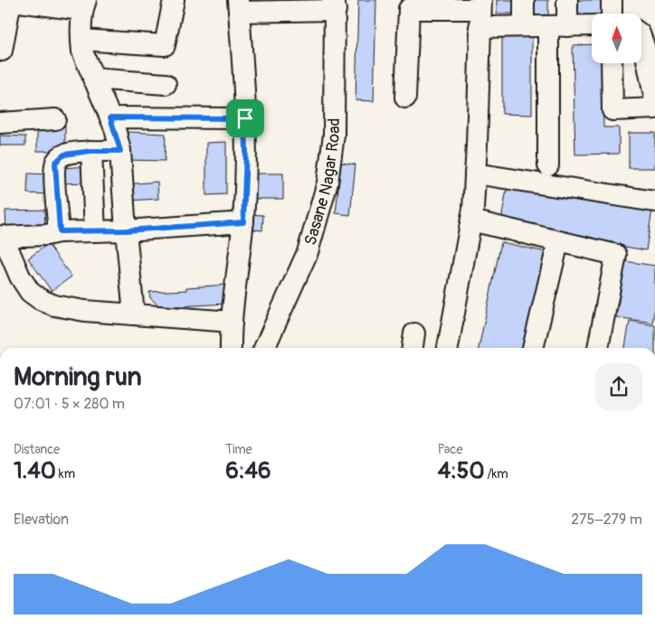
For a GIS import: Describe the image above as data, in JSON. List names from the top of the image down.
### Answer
{
  "streets": {
    "street": ["Sasane Nagar Road"]
  },
  "north": "top",
  "page": {
    "heading": ["Morning run", "07:01 · 5 × 280 m"],
    "stats": [
      ["Distance", "1.40 km"],
      ["Time", "6:46"],
      ["Pace", "4:50 /km"]
    ],
    "chart": ["Elevation", "275–279 m"]
  }
}
